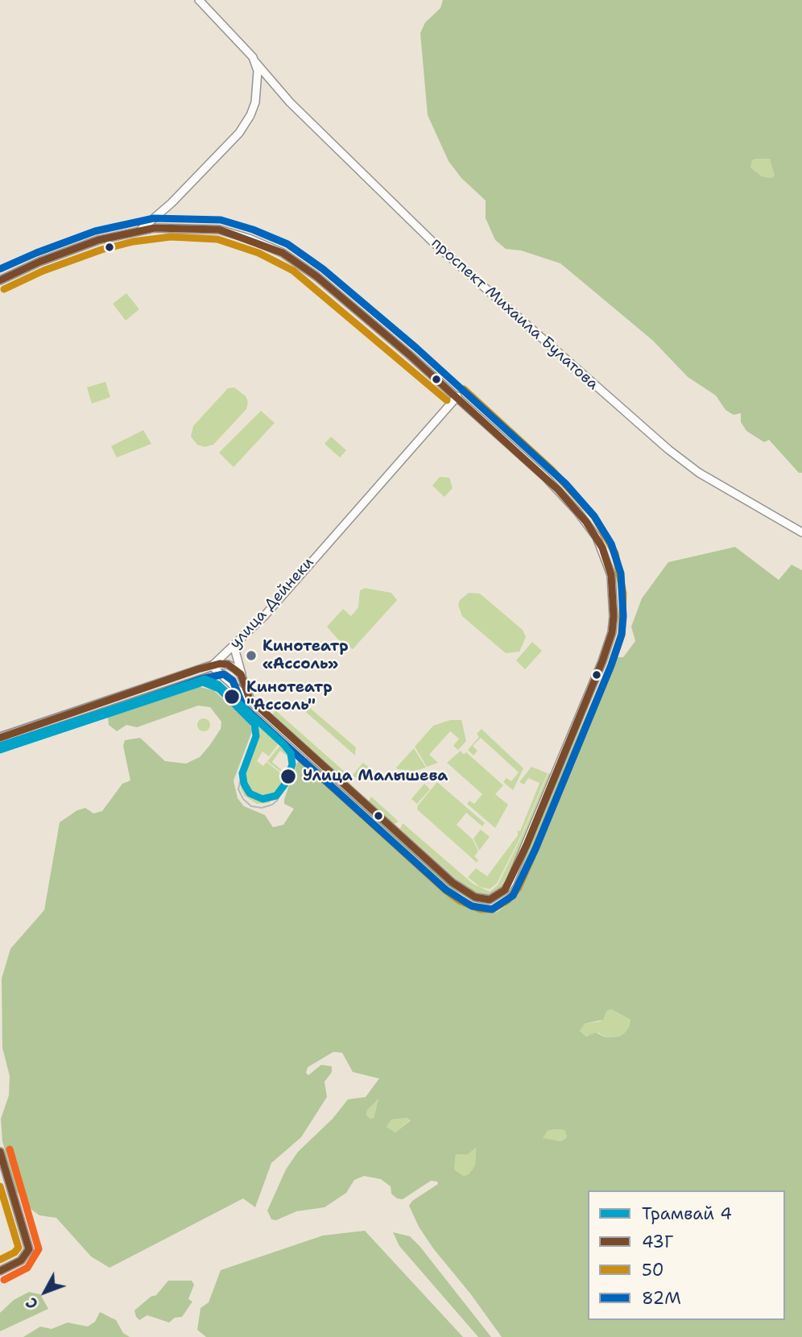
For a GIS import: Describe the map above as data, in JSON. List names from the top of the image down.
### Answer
{
  "streets": {
    "main road": ["улица Дейнеки"],
    "street": ["проспект Михаила Булатова"]
  },
  "places": ["Кинотеатр «Ассоль»", "Кинотеатр \"Ассоль\"", "Улица Малышева"],
  "lines": [
    "transit line 82М",
    "transit line 43Г",
    "transit line 50",
    "tram line 4"
  ],
  "legend": [
    "Трамвай 4",
    "43Г",
    "50",
    "82М"
  ],
  "north": "bottom left"
}
